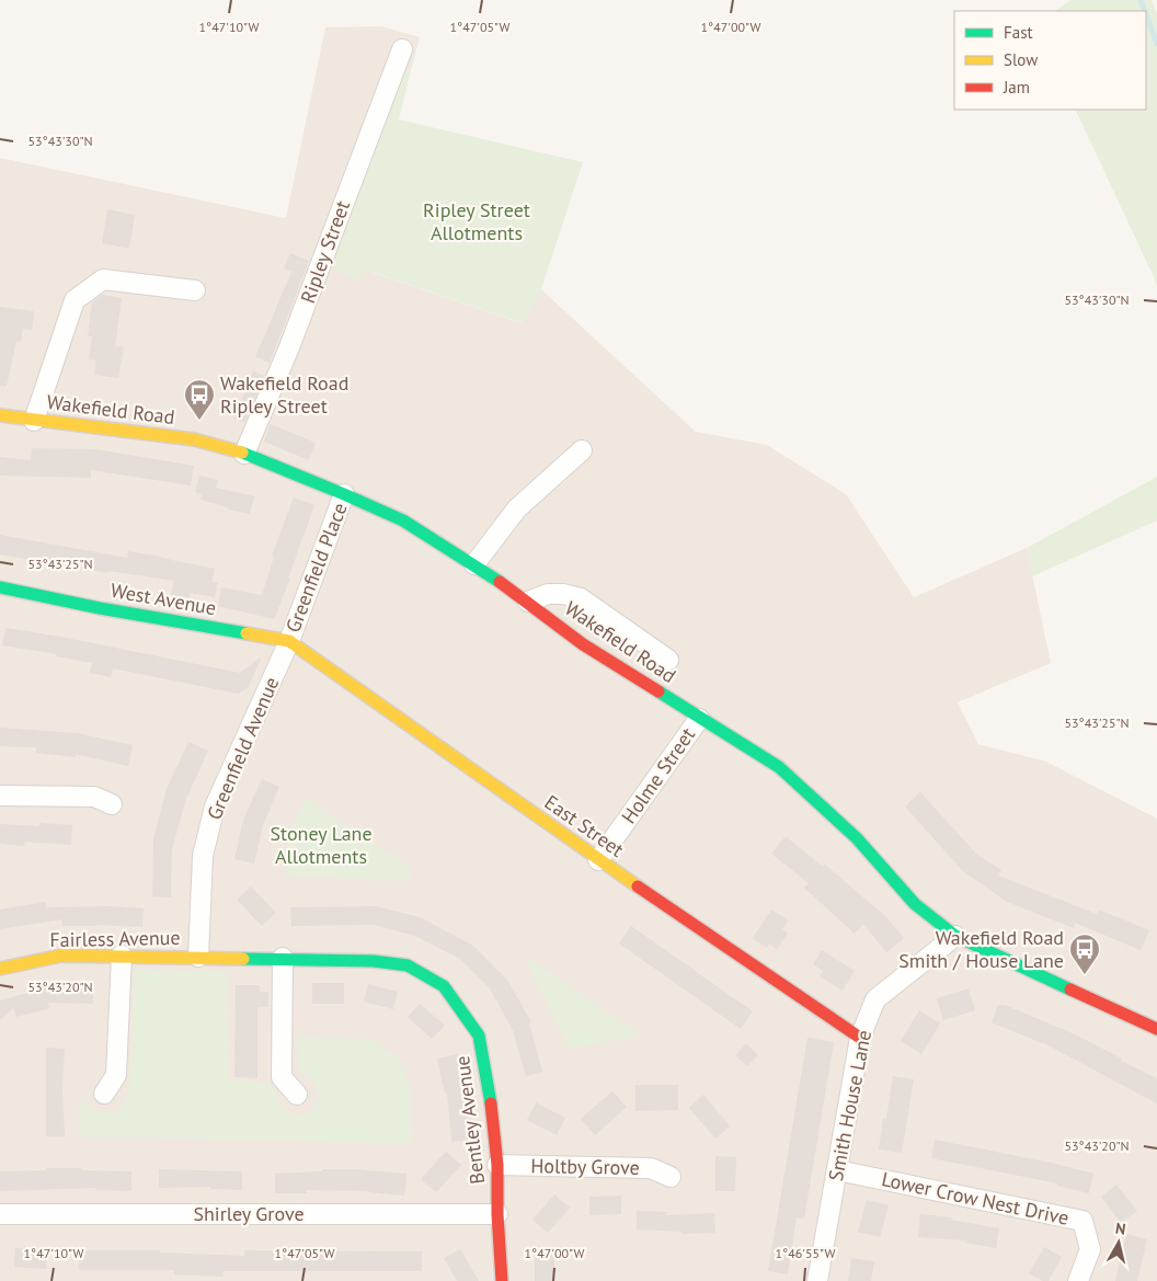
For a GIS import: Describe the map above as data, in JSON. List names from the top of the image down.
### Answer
{
  "streets": {
    "street": [
      "Ripley Street",
      "Wakefield Road",
      "Greenfield Place",
      "West Avenue",
      "Greenfield Avenue",
      "Holme Street",
      "East Street",
      "Fairless Avenue",
      "Smith House Lane",
      "Bentley Avenue",
      "Holtby Grove",
      "Lower Crow Nest Drive",
      "Shirley Grove"
    ]
  },
  "crossings": [
    ["Ripley Street", "Wakefield Road"],
    ["Wakefield Road", "Greenfield Place"],
    ["Wakefield Road", "Holme Street"],
    ["Wakefield Road", "Smith House Lane"],
    ["Greenfield Place", "West Avenue"],
    ["Greenfield Place", "Greenfield Avenue"],
    ["Greenfield Place", "East Street"],
    ["West Avenue", "Greenfield Avenue"],
    ["West Avenue", "East Street"],
    ["Greenfield Avenue", "East Street"],
    ["Greenfield Avenue", "Fairless Avenue"],
    ["Greenfield Avenue", "Bentley Avenue"],
    ["Holme Street", "East Street"],
    ["East Street", "Smith House Lane"],
    ["Fairless Avenue", "Bentley Avenue"],
    ["Smith House Lane", "Lower Crow Nest Drive"],
    ["Bentley Avenue", "Holtby Grove"],
    ["Bentley Avenue", "Shirley Grove"]
  ],
  "parks": ["Ripley Street Allotments", "Stoney Lane Allotments"],
  "places": {
    "bus stop": ["Wakefield Road Ripley Street", "Wakefield Road Smith / House Lane"]
  },
  "legend": ["Fast", "Slow", "Jam"],
  "north": "top",
  "coordinates": [
    "1°47'10\"W",
    "1°47'05\"W",
    "1°47'00\"W",
    "53°43'30\"N",
    "53°43'25\"N",
    "53°43'20\"N",
    "1°46'55\"W"
  ]
}
